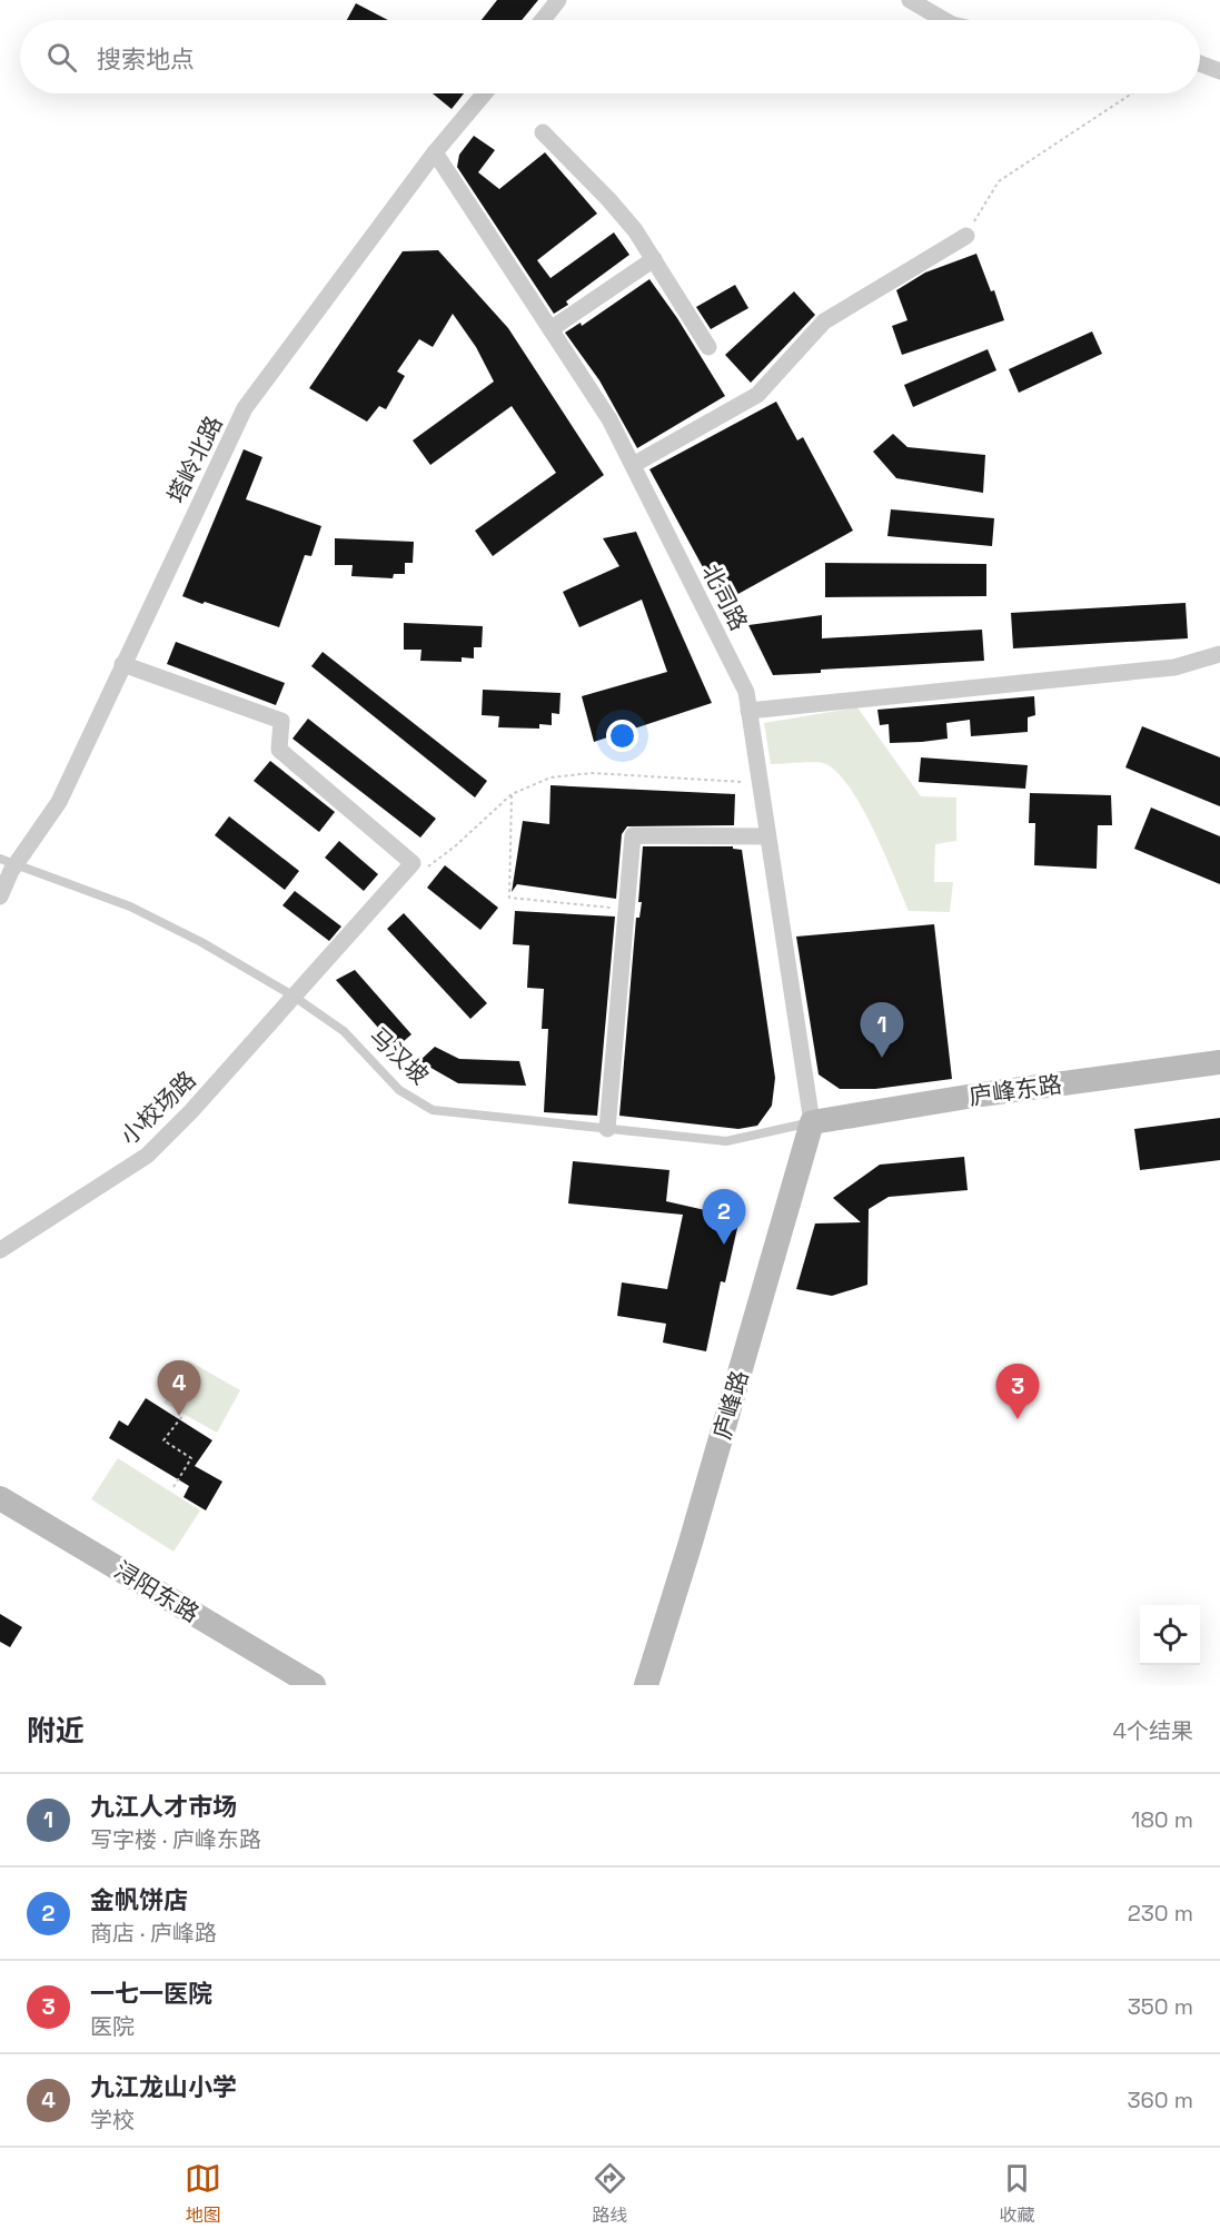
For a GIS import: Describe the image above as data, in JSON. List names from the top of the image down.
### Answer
{
  "streets": {
    "main road": ["庐峰东路", "庐峰路", "浔阳东路"],
    "street": ["塔岭北路", "北司路", "小校场路"],
    "lane": ["马汉坡"]
  },
  "crossings": [
    ["塔岭北路", "北司路"],
    ["塔岭北路", "马汉坡"],
    ["塔岭北路", "小校场路"],
    ["北司路", "马汉坡"],
    ["北司路", "庐峰东路"],
    ["北司路", "庐峰路"],
    ["马汉坡", "庐峰东路"],
    ["马汉坡", "小校场路"],
    ["马汉坡", "庐峰路"],
    ["庐峰东路", "庐峰路"]
  ],
  "page": {
    "search": "搜索地点",
    "pins": [
      "1",
      "2",
      "4",
      "3"
    ],
    "heading": ["附近", "4个结果"],
    "list": [
      {
        "mark": "1",
        "name": "九江人才市场",
        "note": "写字楼 · 庐峰东路",
        "value": "180 m"
      },
      {
        "mark": "2",
        "name": "金帆饼店",
        "note": "商店 · 庐峰路",
        "value": "230 m"
      },
      {
        "mark": "3",
        "name": "一七一医院",
        "note": "医院",
        "value": "350 m"
      },
      {
        "mark": "4",
        "name": "九江龙山小学",
        "note": "学校",
        "value": "360 m"
      }
    ],
    "nav": ["地图", "路线", "收藏"]
  }
}
